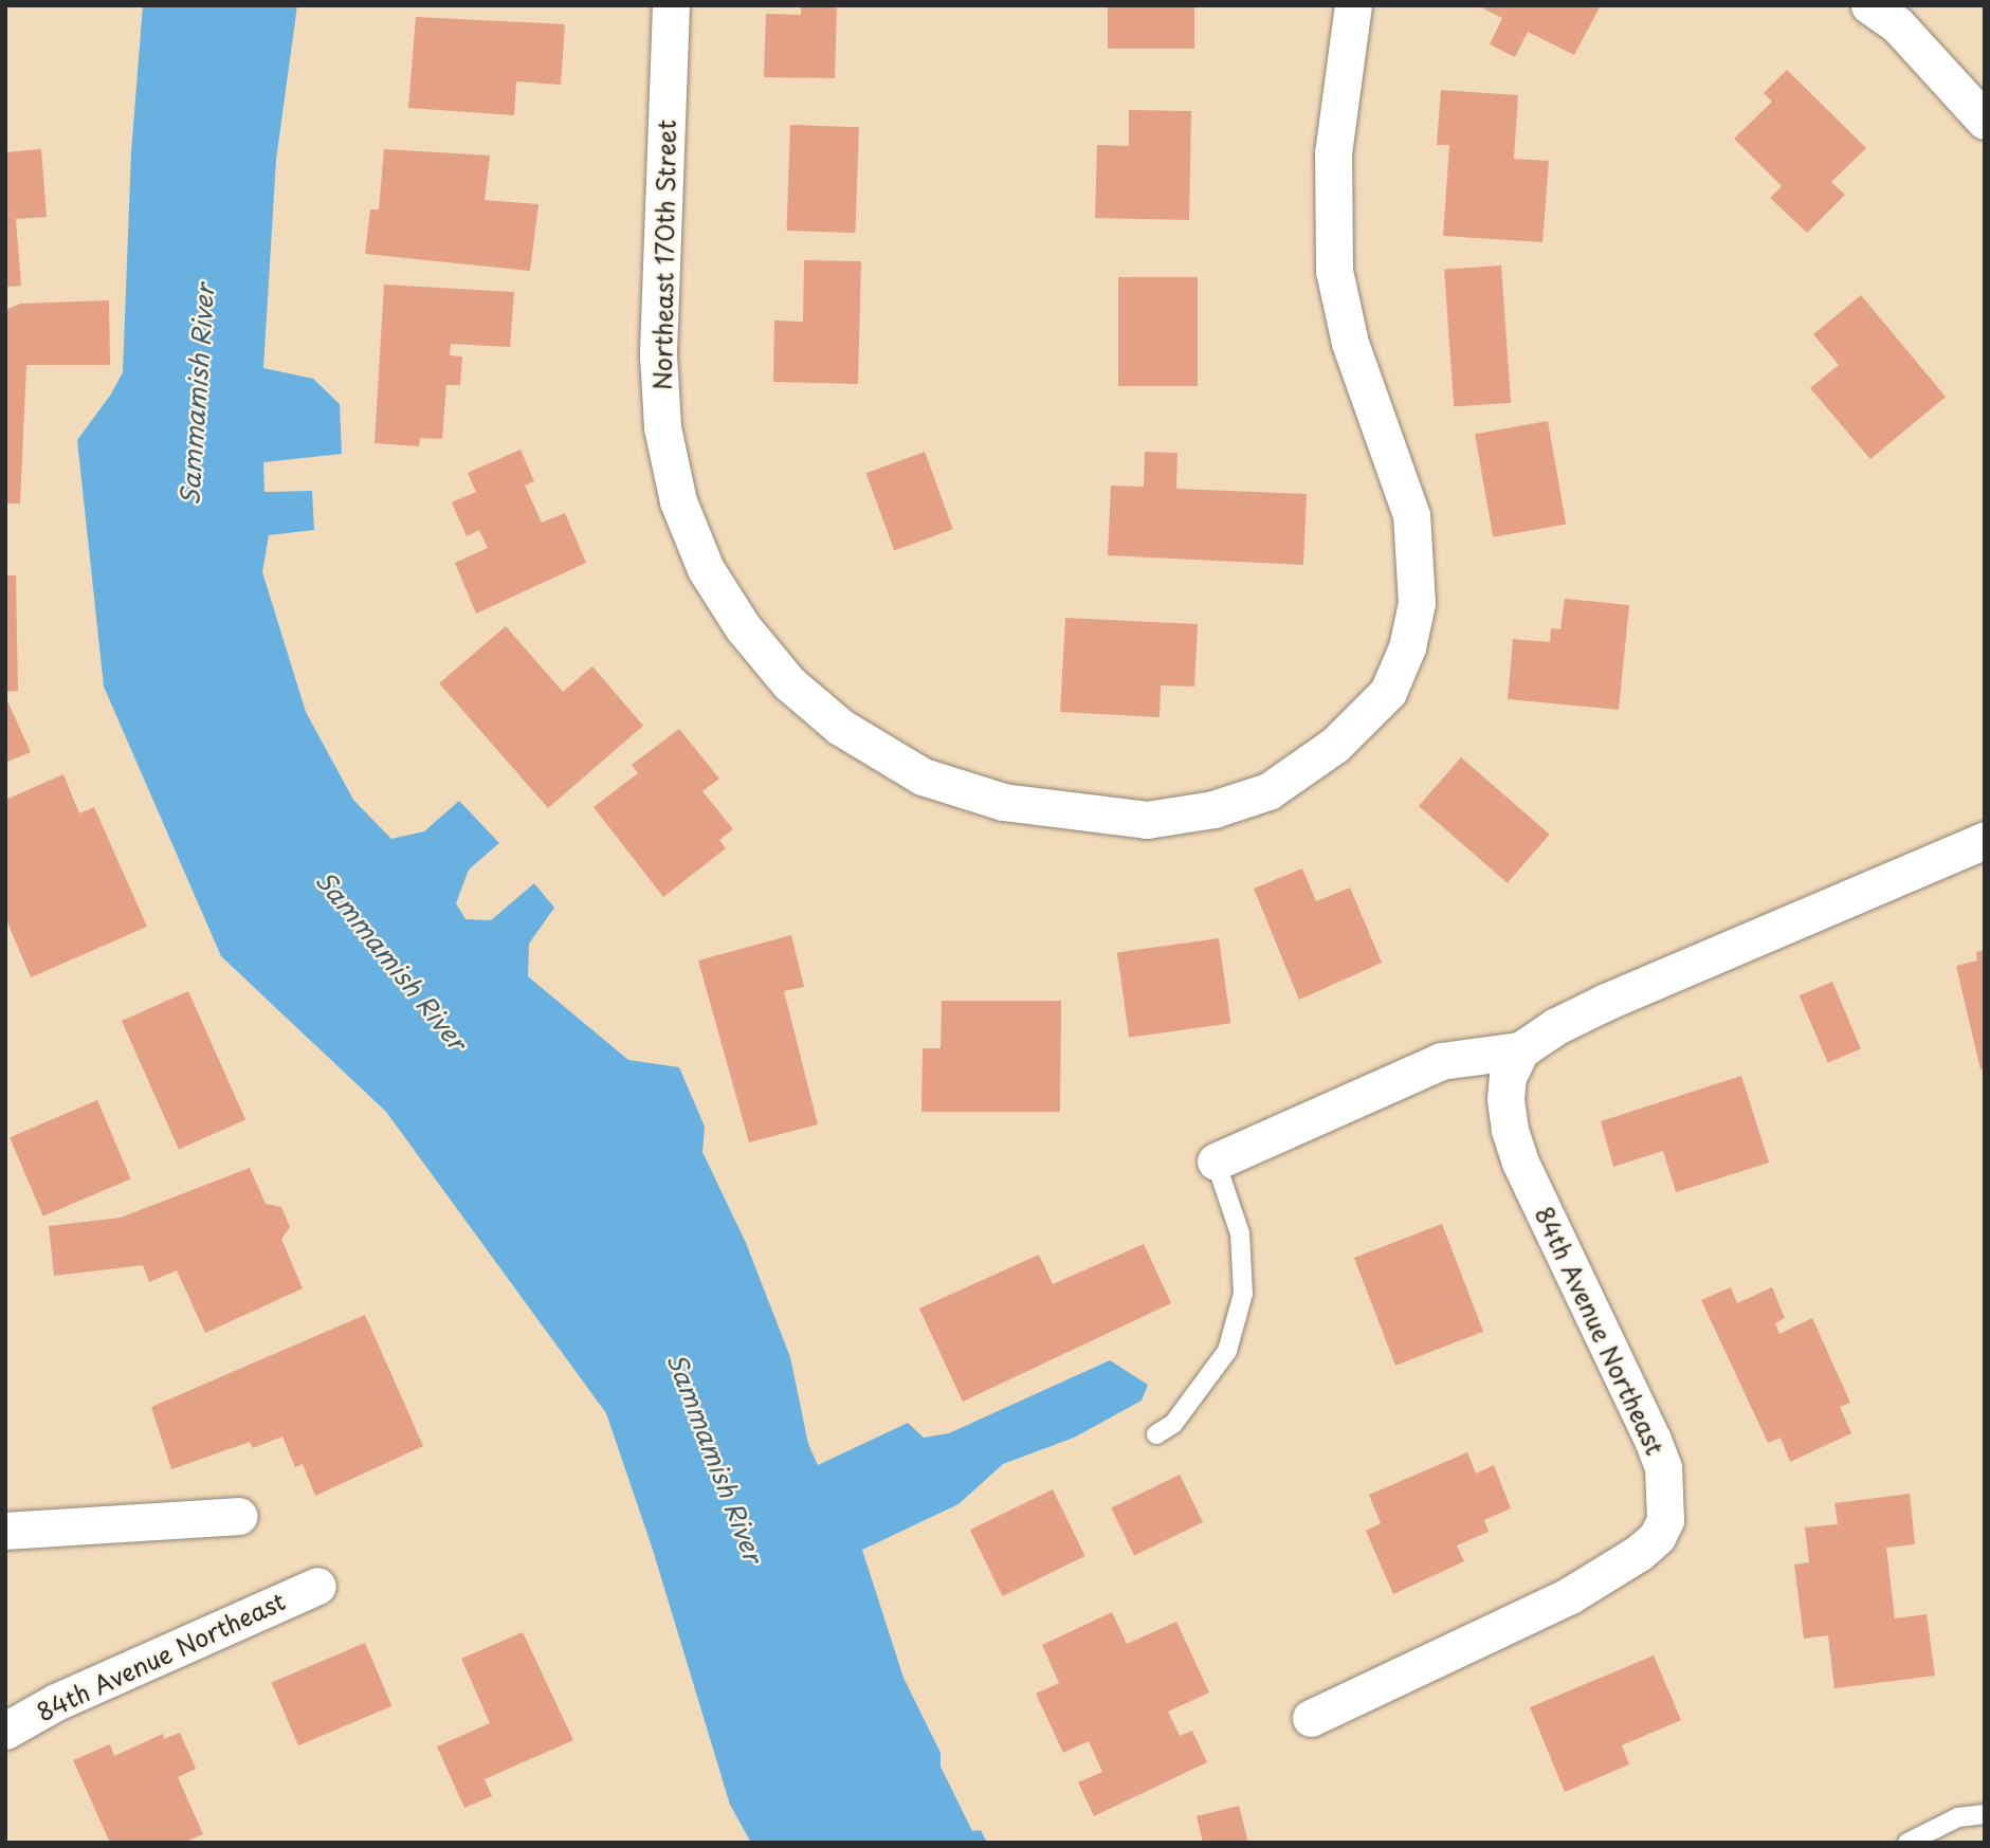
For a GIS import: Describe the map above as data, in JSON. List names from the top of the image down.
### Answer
{
  "streets": {
    "street": ["Northeast 170th Street", "84th Avenue Northeast"]
  },
  "water": ["Sammamish River"]
}
